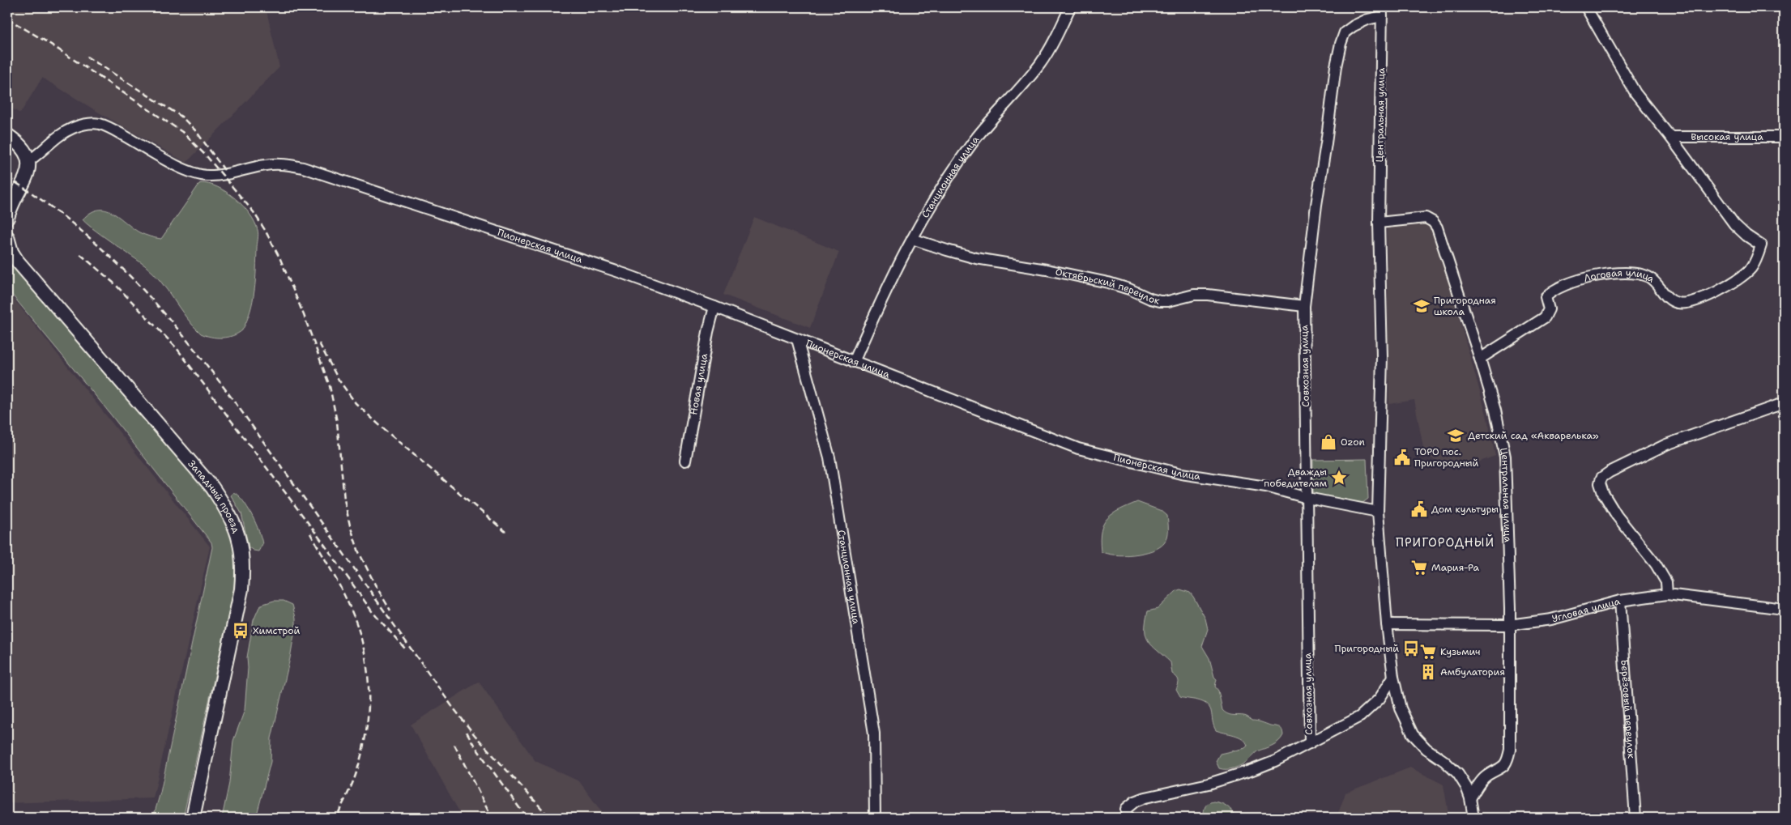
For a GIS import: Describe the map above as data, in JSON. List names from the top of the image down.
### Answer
{
  "streets": {
    "main road": ["Западный проезд"],
    "street": [
      "Центральная улица",
      "Высокая улица",
      "Станционная улица",
      "Пионерская улица",
      "Логовая улица",
      "Октябрьский переулок",
      "Совхозная улица",
      "Новая улица",
      "Угловая улица",
      "Берёзовый переулок"
    ]
  },
  "crossings": [
    ["Центральная улица", "Пионерская улица"],
    ["Центральная улица", "Логовая улица"],
    ["Центральная улица", "Совхозная улица"],
    ["Центральная улица", "Угловая улица"],
    ["Высокая улица", "Логовая улица"],
    ["Станционная улица", "Пионерская улица"],
    ["Станционная улица", "Октябрьский переулок"],
    ["Пионерская улица", "Совхозная улица"],
    ["Пионерская улица", "Новая улица"],
    ["Октябрьский переулок", "Совхозная улица"],
    ["Угловая улица", "Берёзовый переулок"]
  ],
  "districts": ["ПРИГОРОДНЫЙ"],
  "places": {
    "school or university": ["Пригородная школа", "Детский сад «Акварелька»"],
    "shop": ["Ozon"],
    "public building": ["ТОРО пос. Пригородный", "Дом культуры"],
    "place": ["Дважды победителям"],
    "supermarket": ["Мария-Ра", "Кузьмич"],
    "bus stop": ["Химстрой", "Пригородный"],
    "building": ["Амбулатория"]
  }
}
